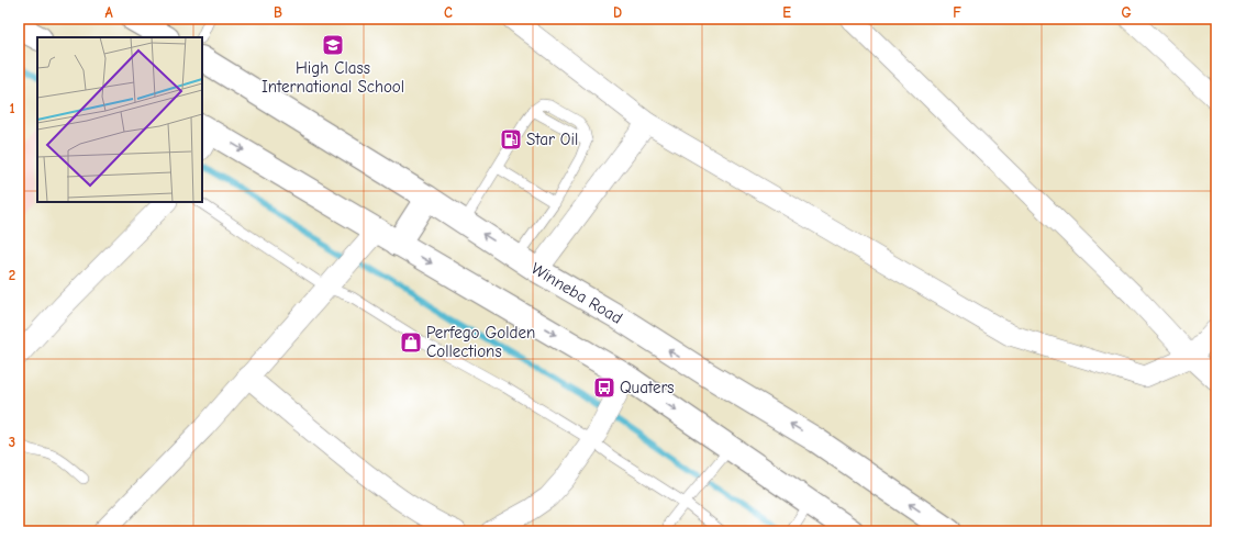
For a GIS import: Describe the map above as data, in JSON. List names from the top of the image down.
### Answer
{
  "streets": {
    "highway": ["Winneba Road"]
  },
  "places": {
    "school or university": ["High Class International School"],
    "fuel station": ["Star Oil"],
    "shop": ["Perfego Golden Collections"],
    "bus stop": ["Quaters"]
  },
  "grid": {
    "columns": [
      "A",
      "B",
      "C",
      "D",
      "E",
      "F",
      "G"
    ],
    "rows": ["1", "2", "3"]
  }
}
